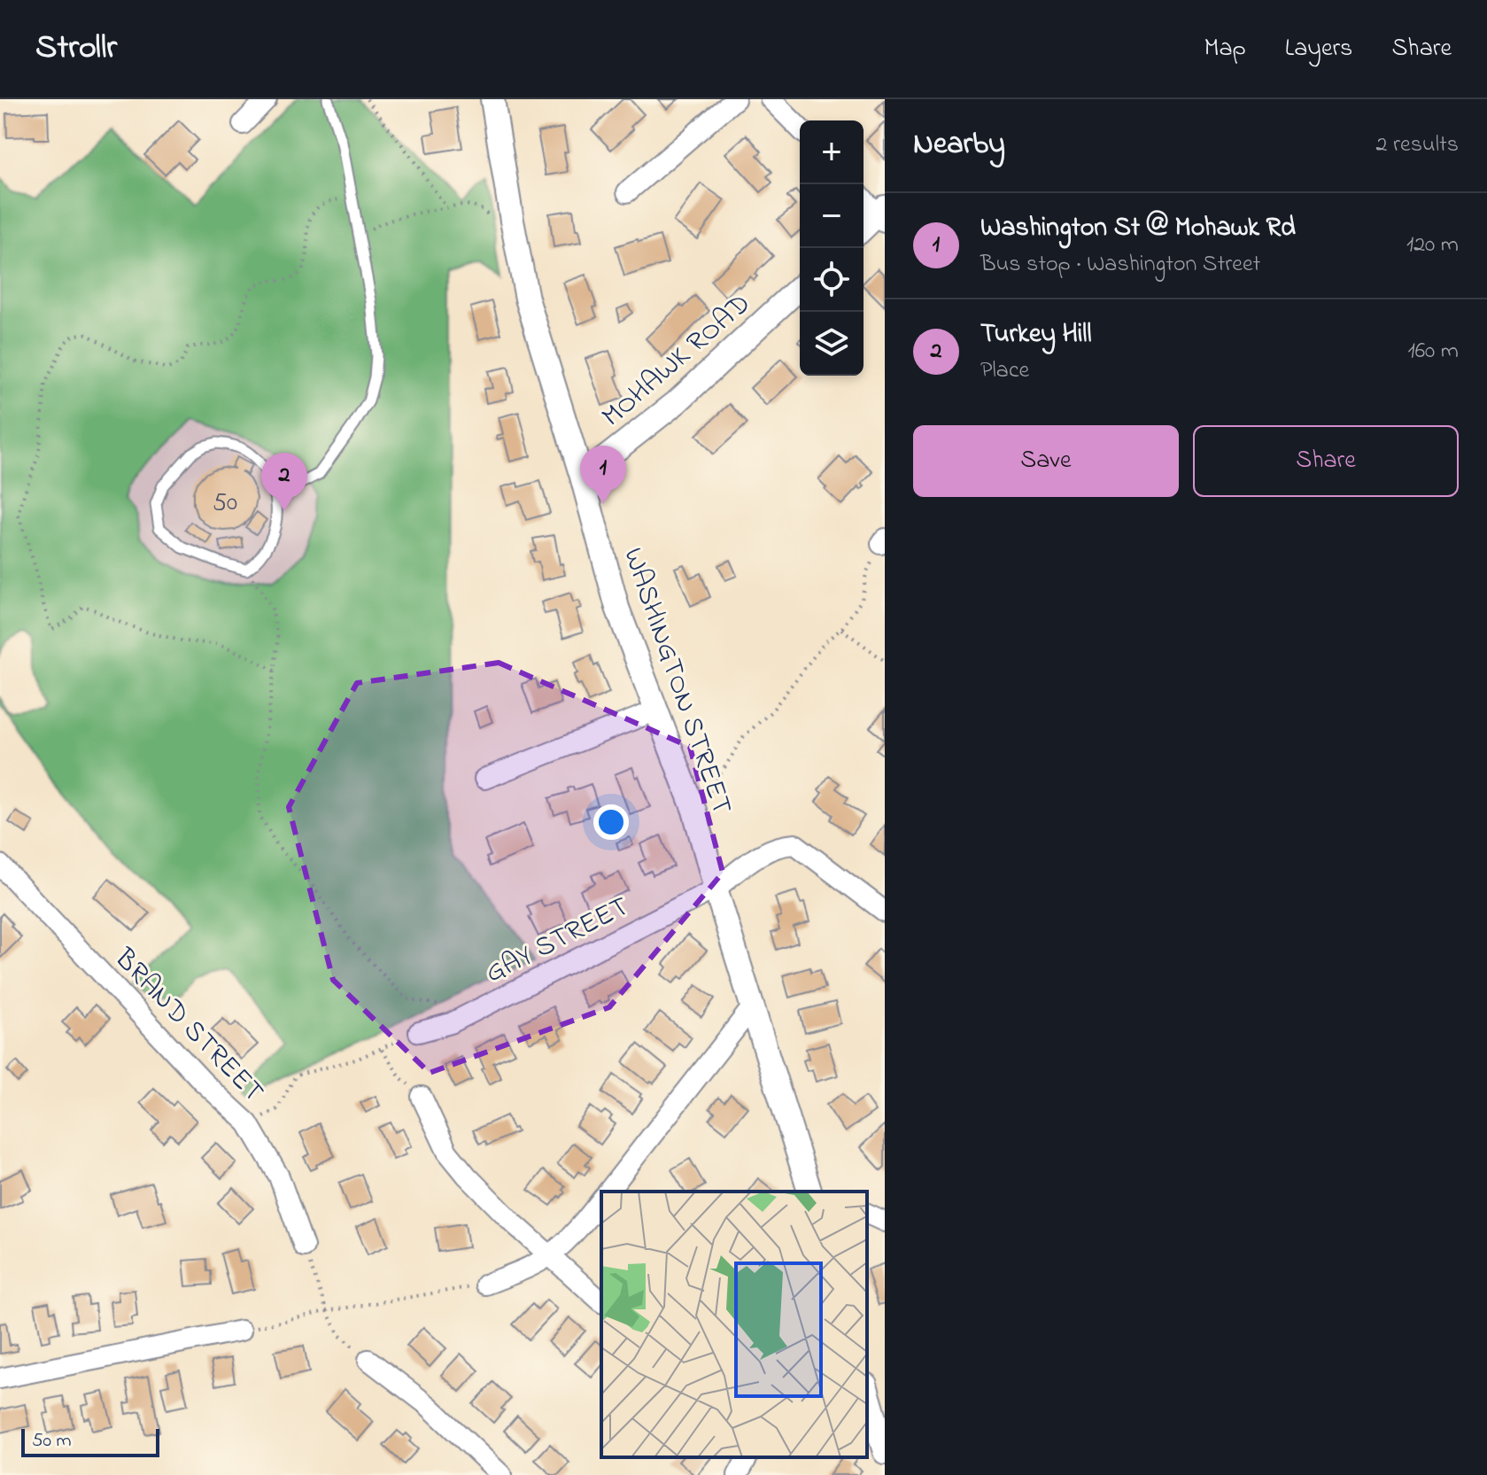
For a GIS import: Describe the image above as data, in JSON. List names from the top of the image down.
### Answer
{
  "streets": {
    "street": [
      "MOHAWK ROAD",
      "WASHINGTON STREET",
      "GAY STREET",
      "BRAND STREET"
    ]
  },
  "crossings": [
    ["MOHAWK ROAD", "WASHINGTON STREET"],
    ["WASHINGTON STREET", "GAY STREET"]
  ],
  "house_numbers": ["50"],
  "scale_bar": "50 m",
  "page": {
    "header": "Strollr",
    "nav": ["Map", "Layers", "Share"],
    "heading": ["Nearby", "2 results"],
    "map_buttons": ["+", "−"],
    "list": [
      {
        "mark": "1",
        "name": "Washington St @ Mohawk Rd",
        "note": "Bus stop · Washington Street",
        "value": "120 m"
      },
      {
        "mark": "2",
        "name": "Turkey Hill",
        "note": "Place",
        "value": "160 m"
      }
    ],
    "buttons": ["Save", "Share"],
    "pins": ["1", "2"],
    "scale": "50 m"
  }
}
